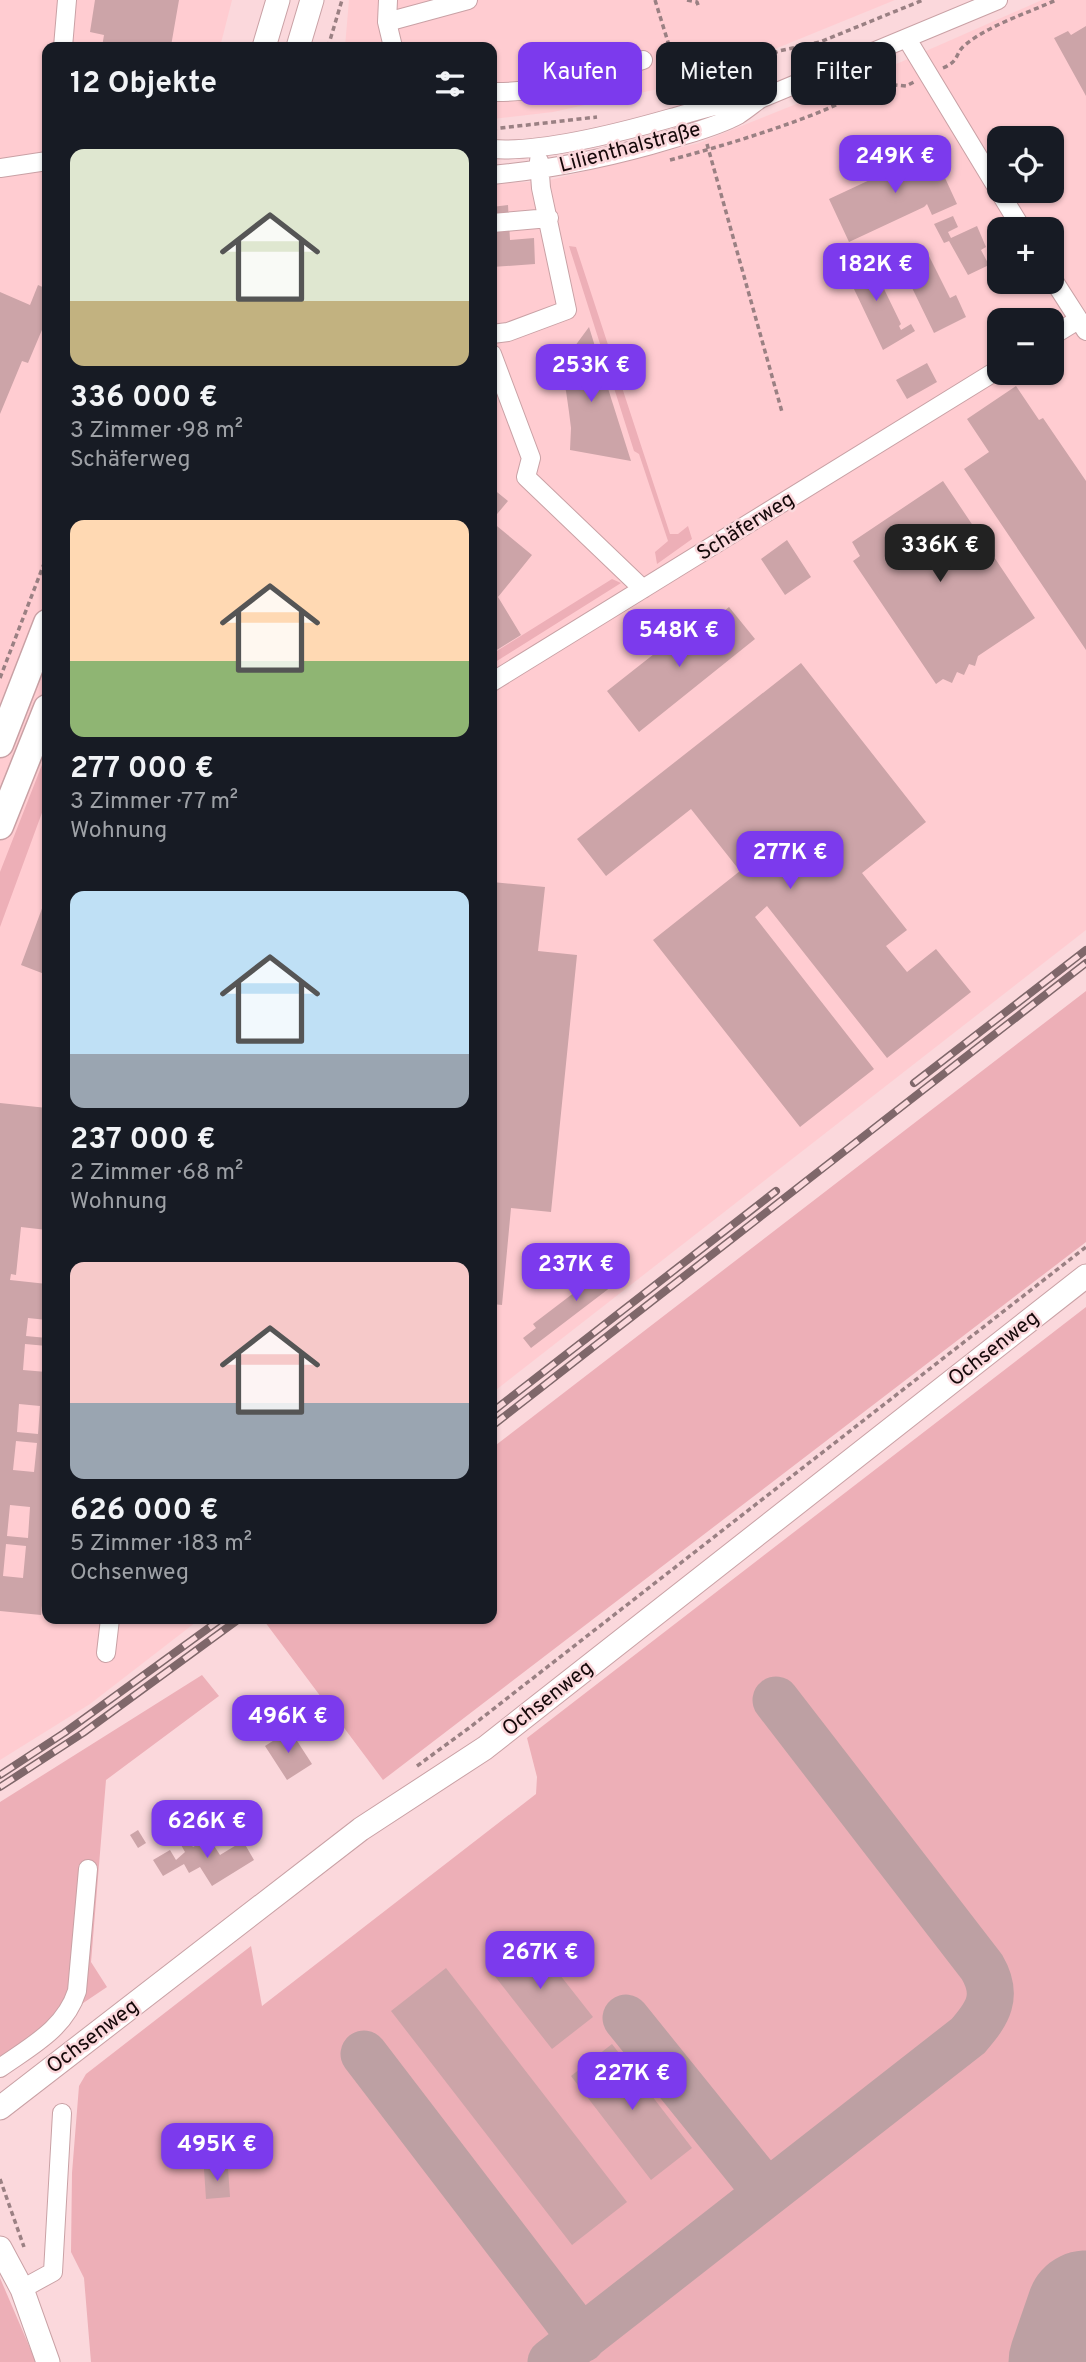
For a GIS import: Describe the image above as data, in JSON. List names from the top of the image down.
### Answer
{
  "streets": {
    "main road": ["Ochsenweg"],
    "street": ["Lilienthalstraße", "Schäferweg"]
  },
  "page": {
    "chip": ["Kaufen", "Mieten", "Filter"],
    "heading": "12 Objekte",
    "map_buttons": ["+", "−"],
    "list": [
      {
        "name": "336 000 €",
        "note": "3 Zimmer · 98 m² · Schäferweg"
      },
      {
        "name": "277 000 €",
        "note": "3 Zimmer · 77 m² · Wohnung"
      },
      {
        "name": "237 000 €",
        "note": "2 Zimmer · 68 m² · Wohnung"
      },
      {
        "name": "626 000 €",
        "note": "5 Zimmer · 183 m² · Ochsenweg"
      }
    ],
    "price": [
      "249K €",
      "182K €",
      "253K €",
      "336K €",
      "548K €",
      "277K €",
      "237K €",
      "496K €",
      "626K €",
      "267K €",
      "227K €",
      "495K €"
    ]
  }
}
